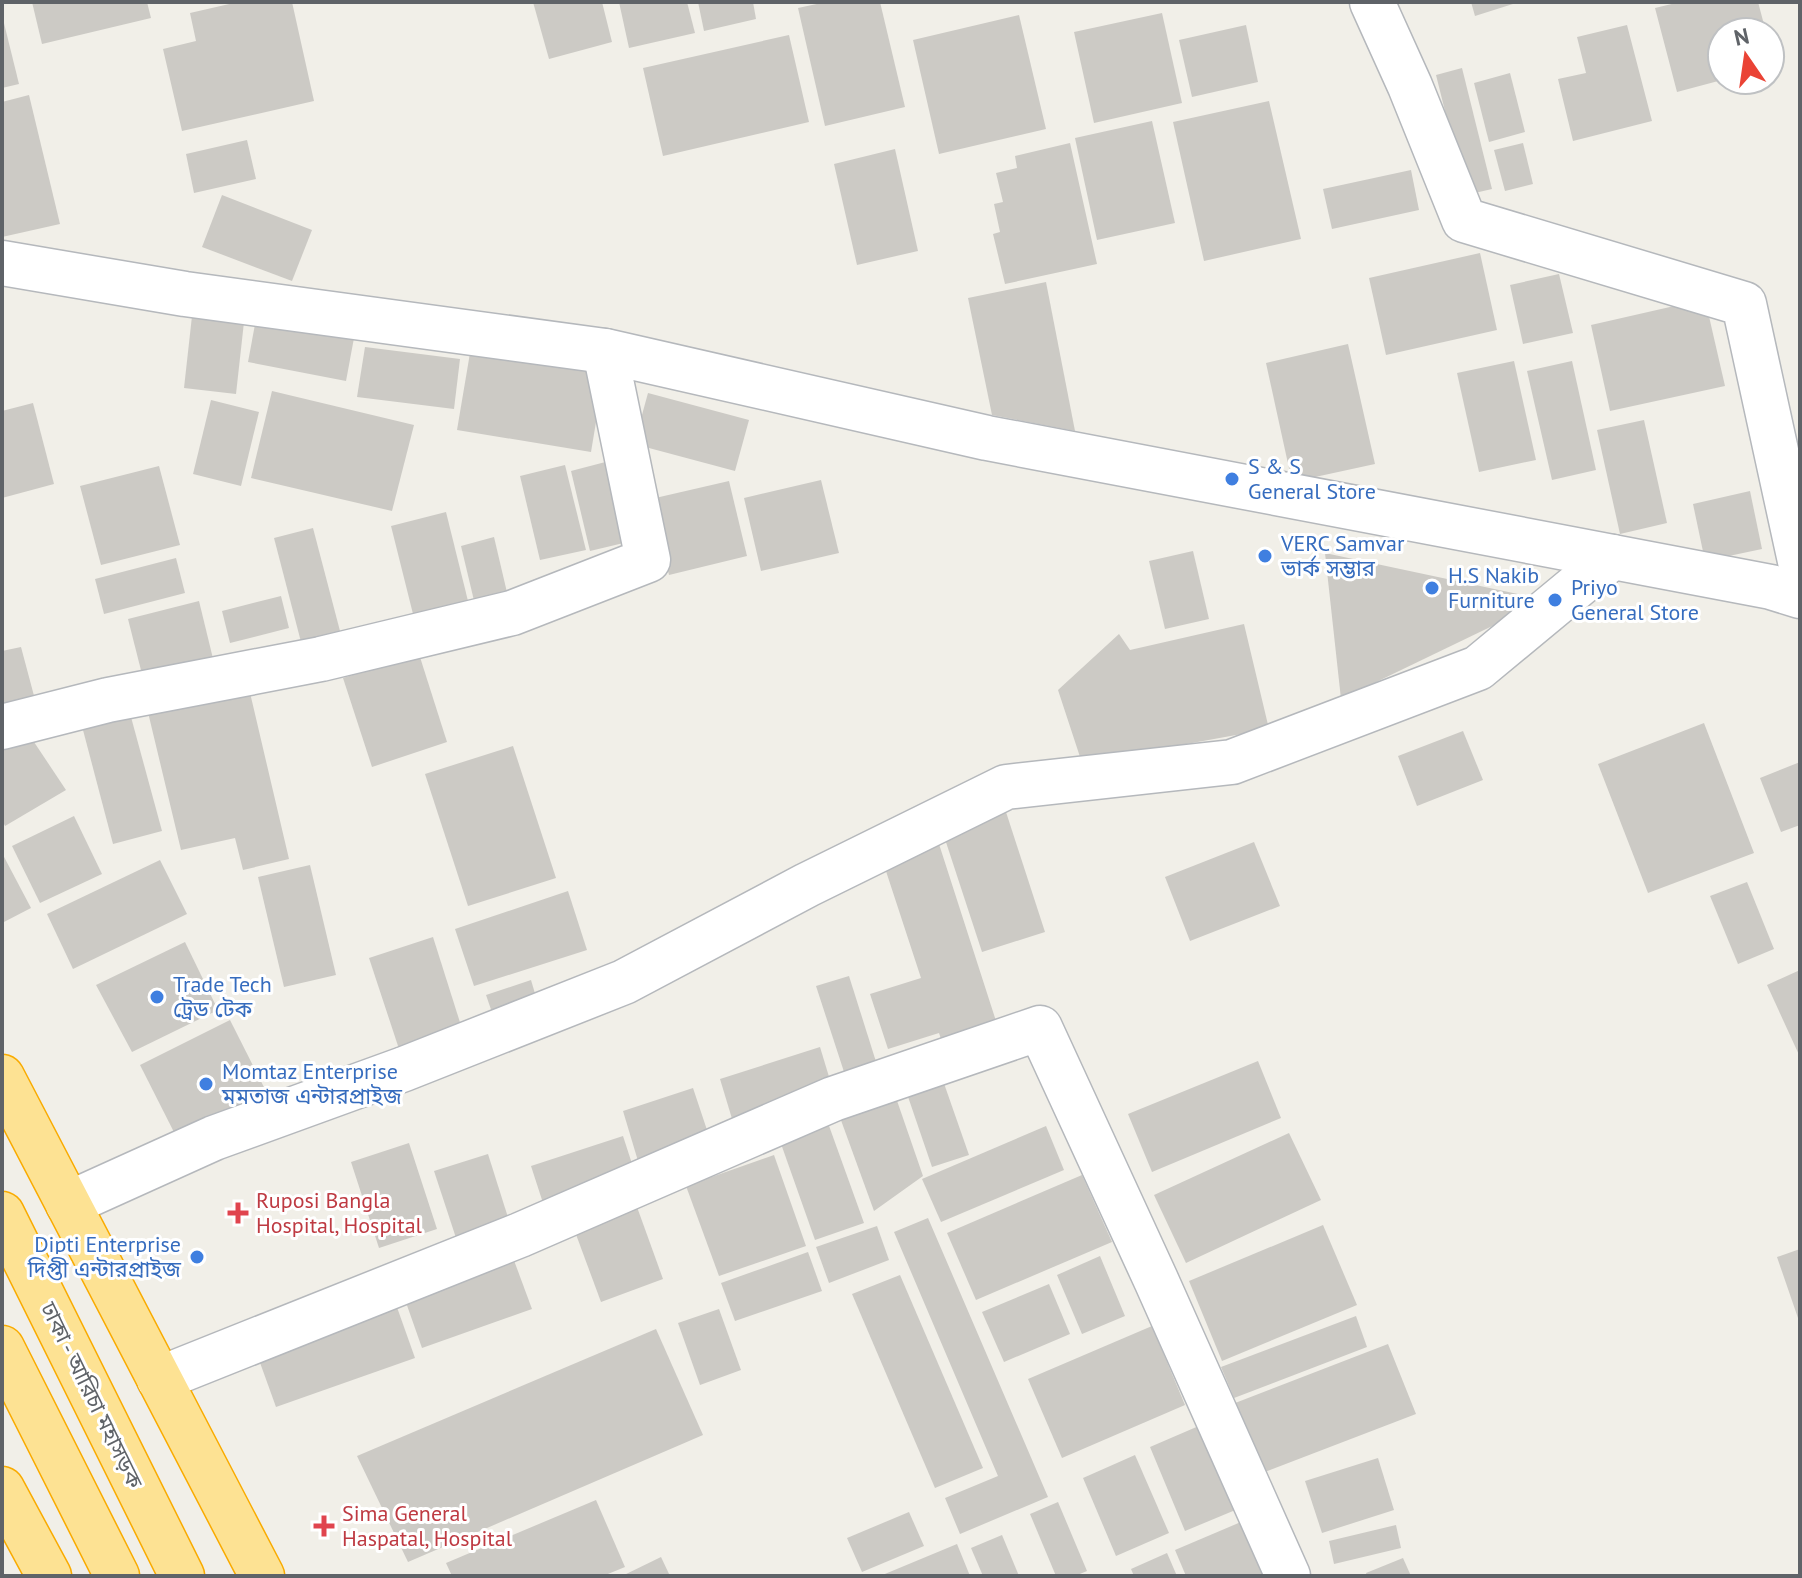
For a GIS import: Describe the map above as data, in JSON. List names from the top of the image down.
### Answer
{
  "streets": {
    "highway": ["ঢাকা - আরিচা মহাসড়ক"]
  },
  "places": {
    "other": [
      "S & S General Store",
      "VERC Samvar ভার্ক সম্ভার",
      "H.S Nakib Furniture",
      "Priyo General Store",
      "Trade Tech ট্রেড টেক",
      "Momtaz Enterprise মমতাজ এন্টারপ্রাইজ",
      "Dipti Enterprise দিপ্তী এন্টারপ্রাইজ"
    ],
    "health": ["Ruposi Bangla Hospital, Hospital", "Sima General Haspatal, Hospital"]
  },
  "north": "top"
}
